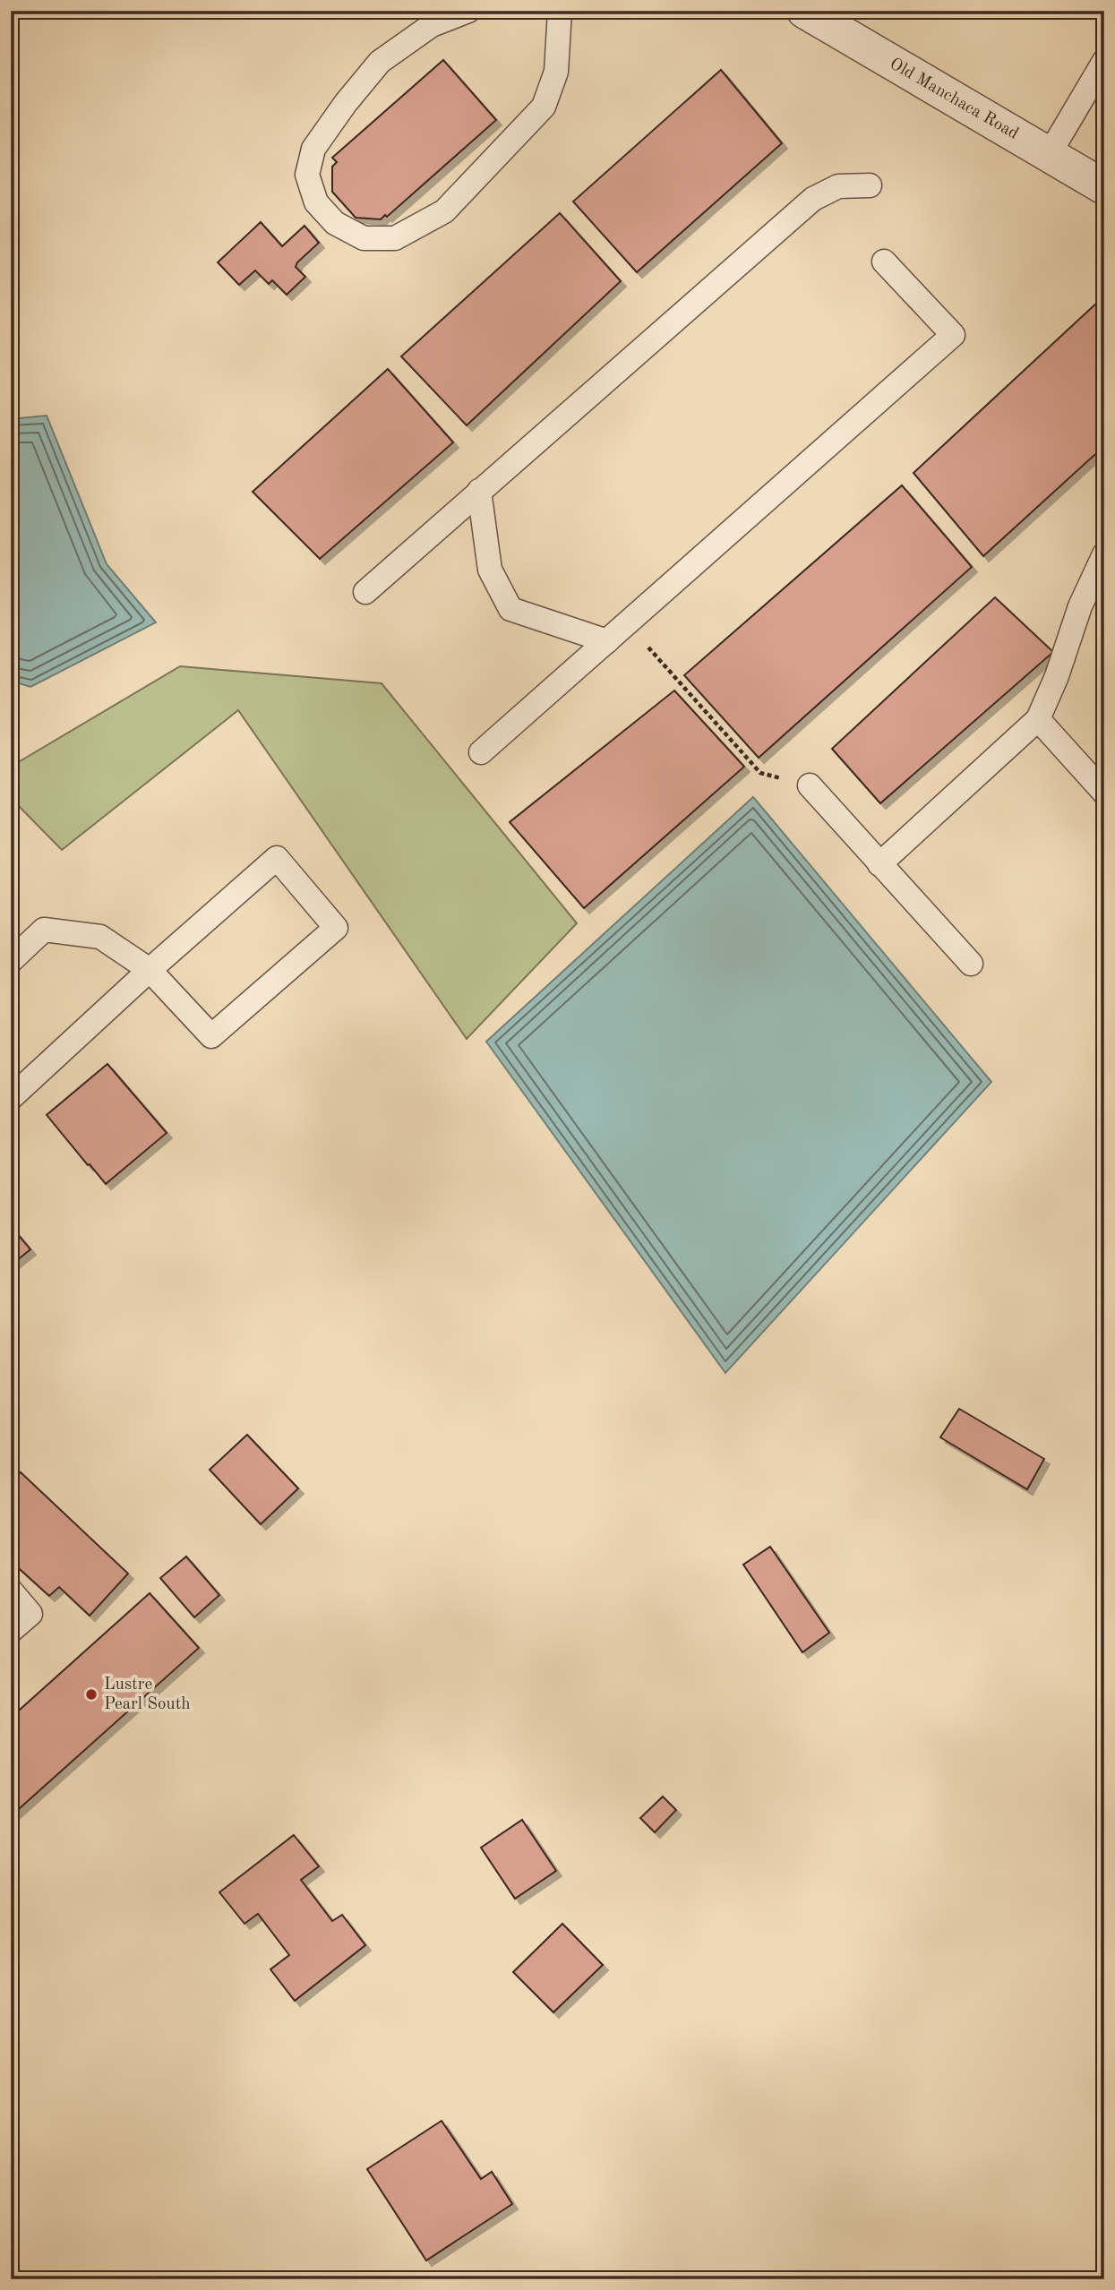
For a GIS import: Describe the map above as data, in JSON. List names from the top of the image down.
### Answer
{
  "streets": {
    "street": ["Old Manchaca Road"]
  },
  "places": ["Lustre Pearl South"]
}
